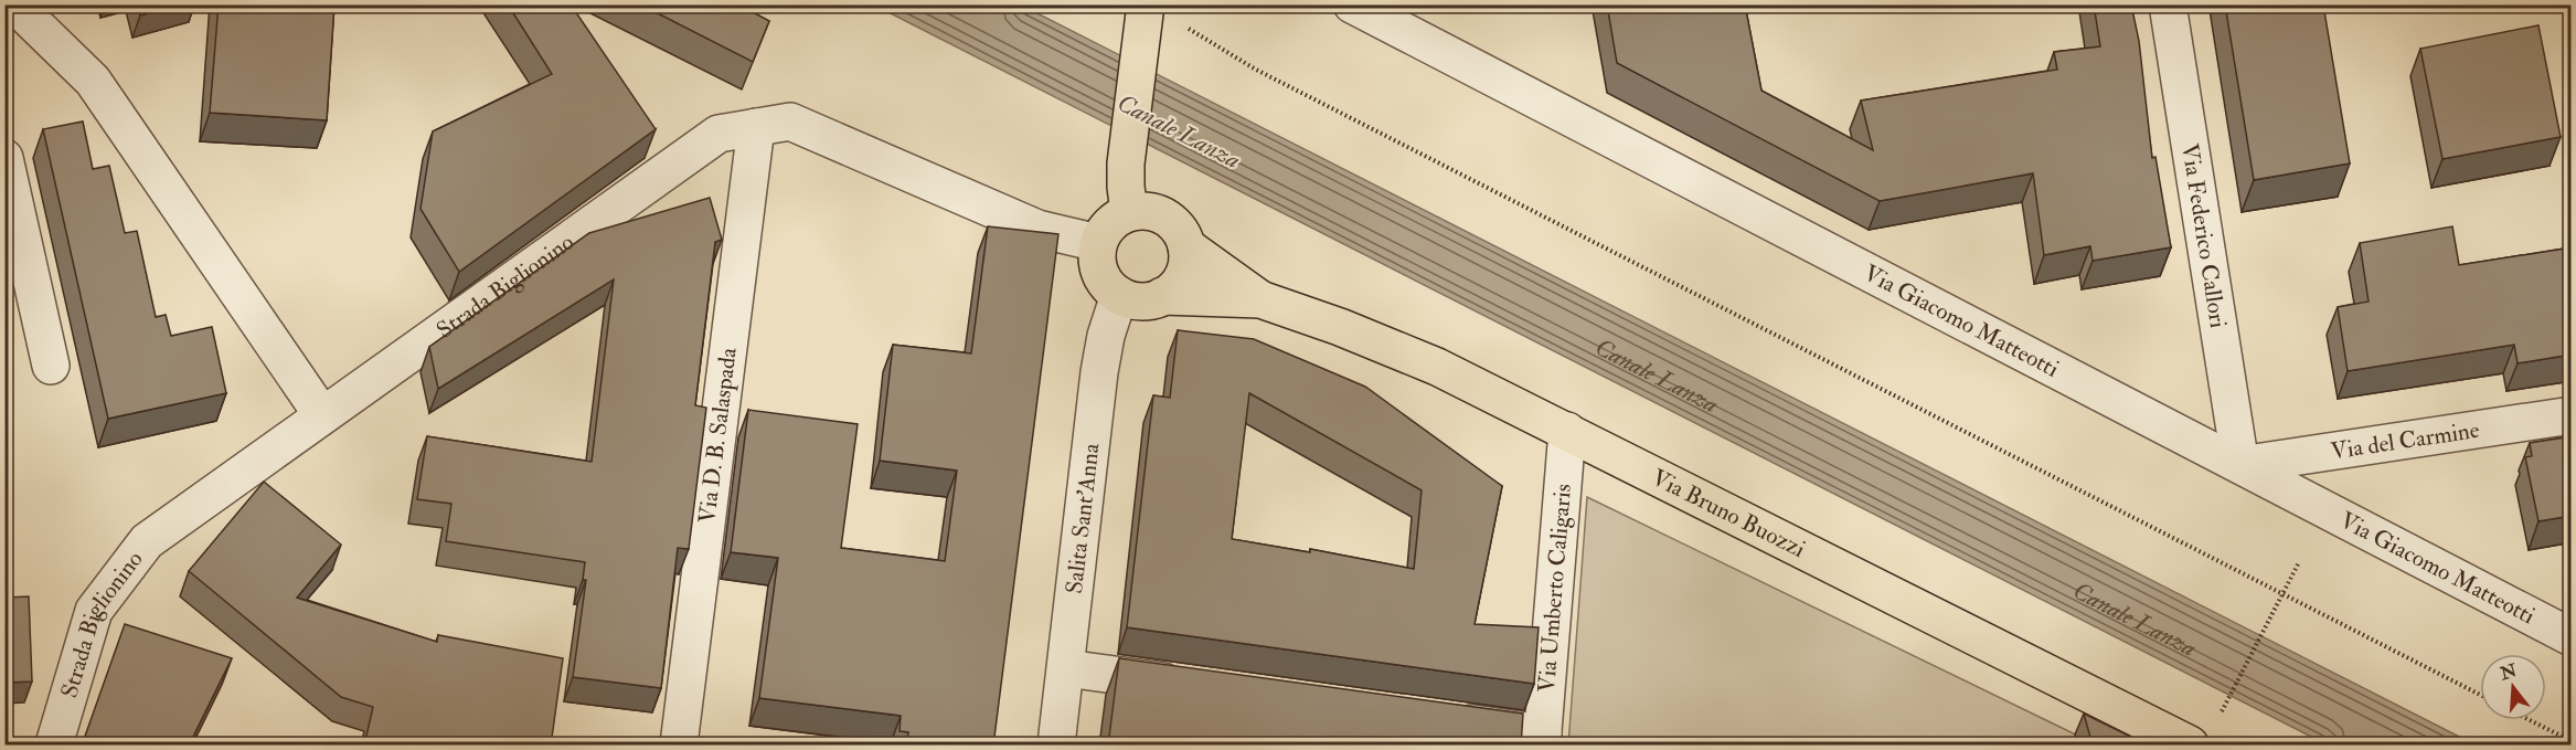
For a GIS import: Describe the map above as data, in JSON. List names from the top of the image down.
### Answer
{
  "streets": {
    "main road": ["Via Bruno Buozzi"],
    "street": [
      "Via Federico Callori",
      "Strada Biglionino",
      "Via Giacomo Matteotti",
      "Via D. B. Salaspada",
      "Via del Carmine",
      "Salita Sant'Anna",
      "Via Umberto Caligaris"
    ]
  },
  "crossings": [
    ["Via Federico Callori", "Via Giacomo Matteotti"],
    ["Via Federico Callori", "Via del Carmine"],
    ["Strada Biglionino", "Via D. B. Salaspada"],
    ["Strada Biglionino", "Via Bruno Buozzi"],
    ["Strada Biglionino", "Salita Sant'Anna"],
    ["Via Giacomo Matteotti", "Via del Carmine"],
    ["Via Bruno Buozzi", "Salita Sant'Anna"],
    ["Via Bruno Buozzi", "Via Umberto Caligaris"]
  ],
  "water": ["Canale Lanza"],
  "north": "top"
}
